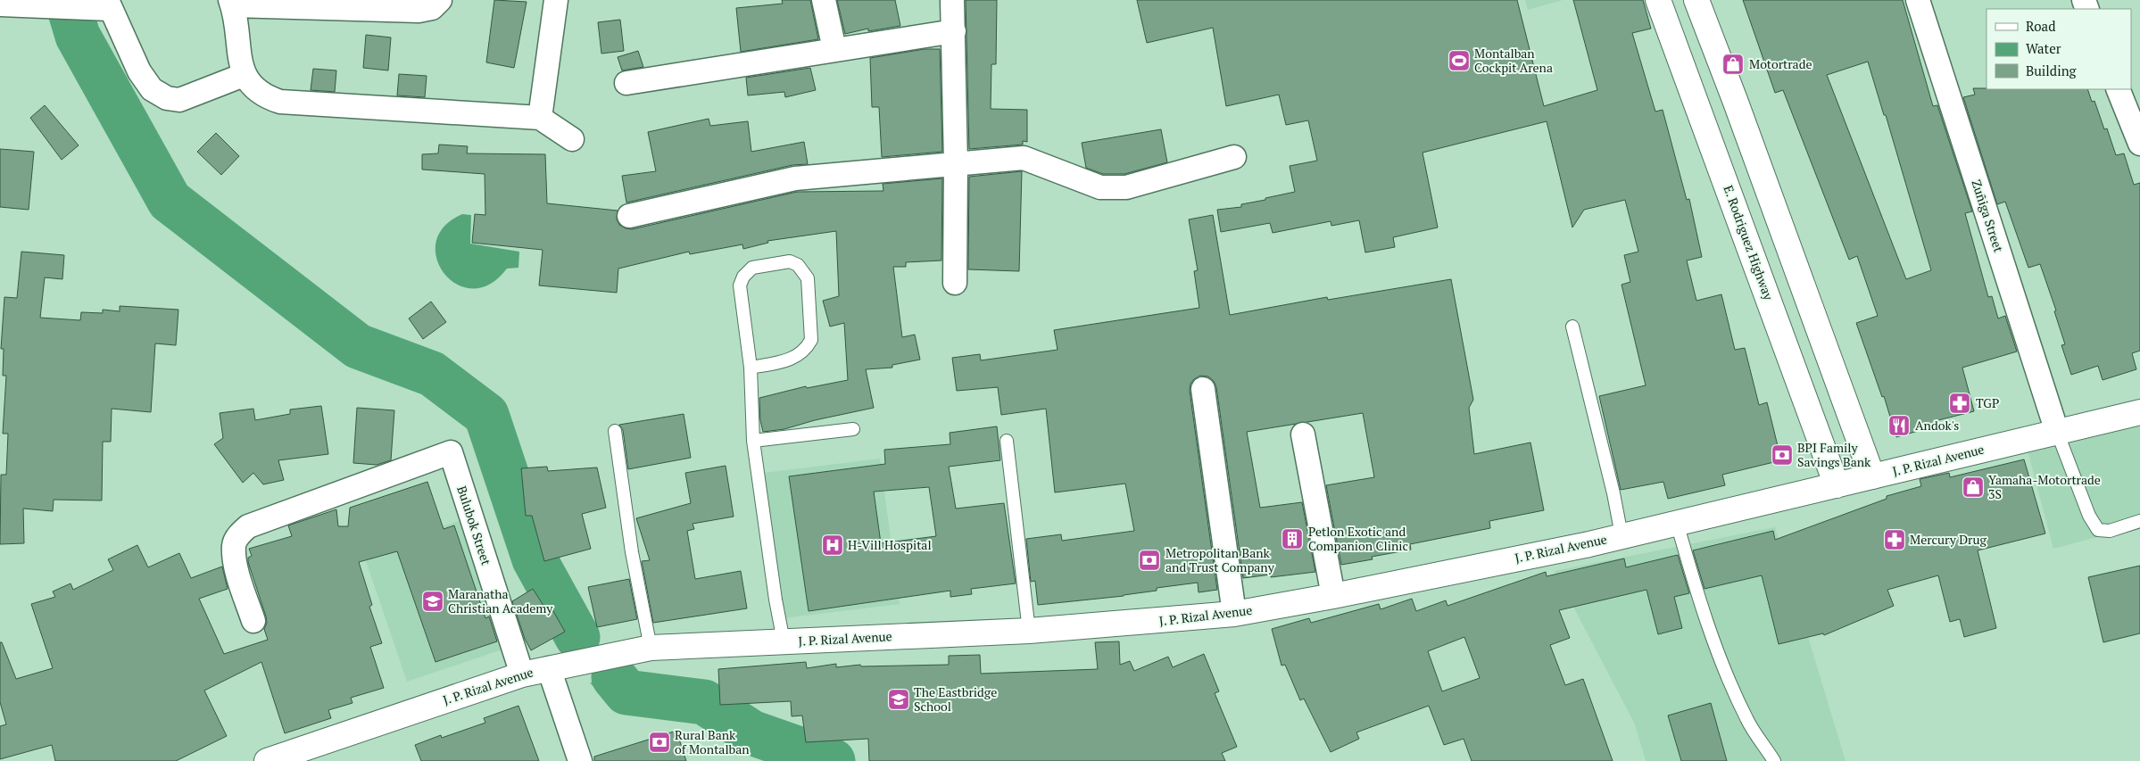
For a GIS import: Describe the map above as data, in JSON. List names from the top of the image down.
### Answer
{
  "streets": {
    "main road": ["E. Rodriguez Highway", "J. P. Rizal Avenue"],
    "street": ["Zuñiga Street", "Bulubok Street"]
  },
  "crossings": [
    ["Zuñiga Street", "J. P. Rizal Avenue"],
    ["E. Rodriguez Highway", "J. P. Rizal Avenue"],
    ["J. P. Rizal Avenue", "Bulubok Street"]
  ],
  "places": {
    "sports": ["Montalban Cockpit Arena"],
    "shop": ["Motortrade", "Yamaha-Motortrade 3S"],
    "pharmacy": ["TGP", "Mercury Drug"],
    "restaurant": ["Andok's"],
    "bank": ["BPI Family Savings Bank", "Metropolitan Bank and Trust Company", "Rural Bank of Montalban"],
    "building": ["Petlon Exotic and Companion Clinic"],
    "hospital": ["H-Vill Hospital"],
    "school or university": ["Maranatha Christian Academy", "The Eastbridge School"]
  },
  "legend": ["Road", "Water", "Building"]
}
